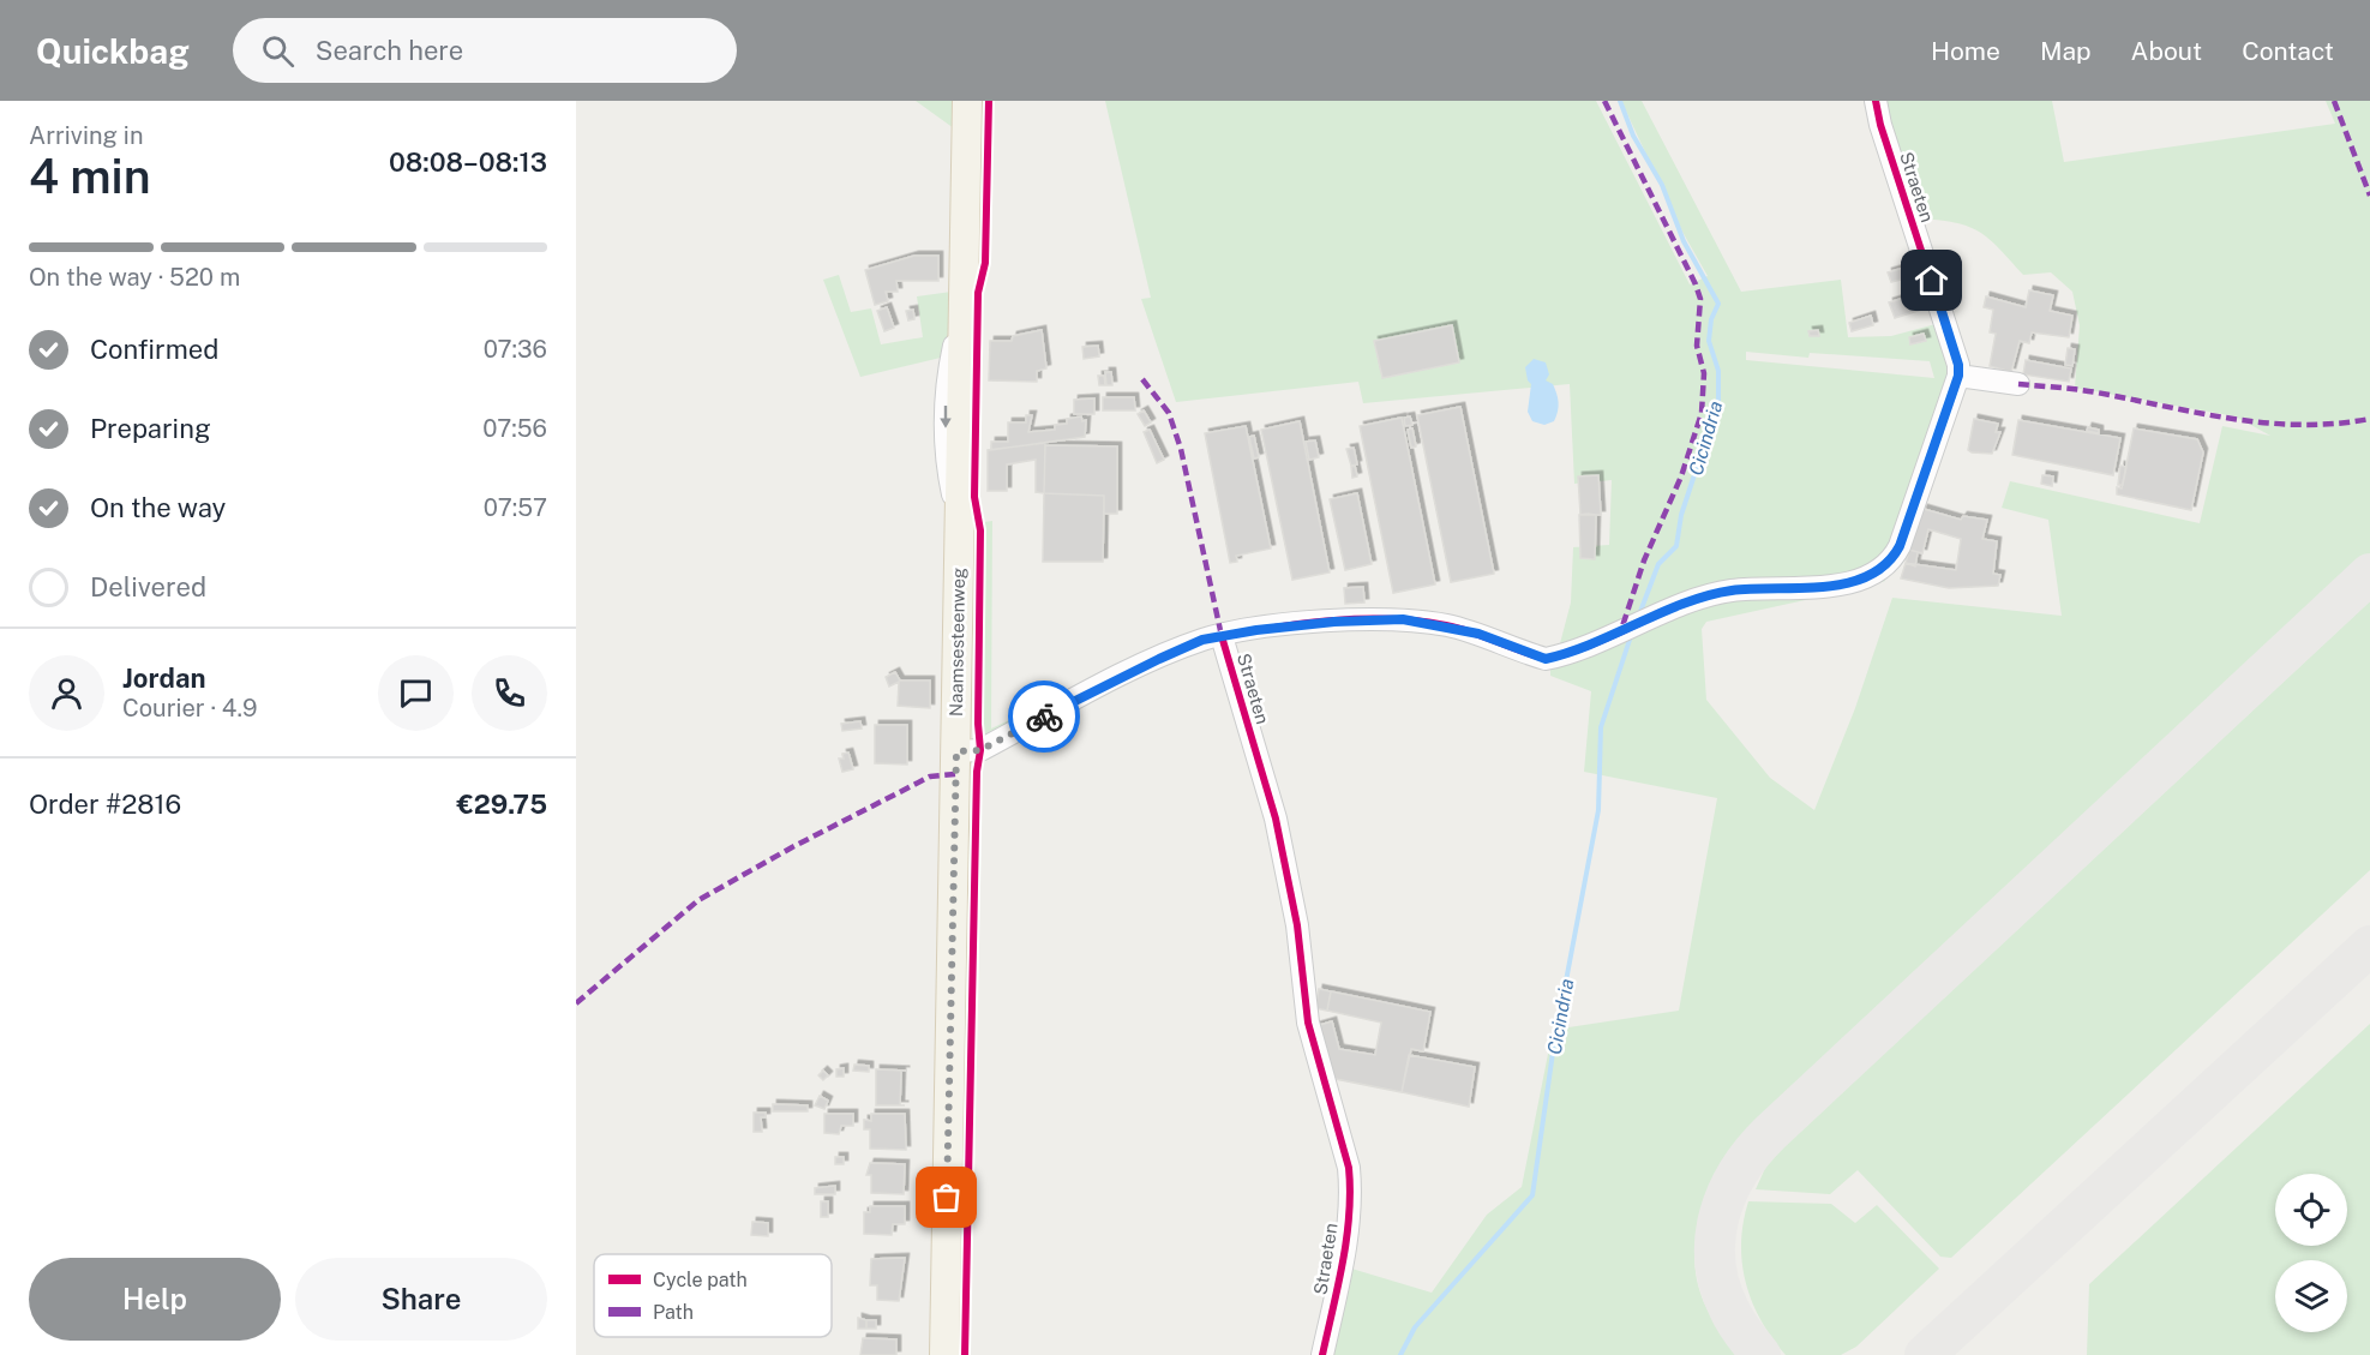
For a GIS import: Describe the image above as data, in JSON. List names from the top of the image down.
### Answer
{
  "streets": {
    "main road": ["Naamsesteenweg"],
    "street": ["Straeten"]
  },
  "crossings": [
    ["Straeten", "Naamsesteenweg"]
  ],
  "water": ["Cicindria"],
  "legend": ["Cycle path", "Path"],
  "page": {
    "header": "Quickbag",
    "search": "Search here",
    "nav": [
      "Home",
      "Map",
      "About",
      "Contact"
    ],
    "heading": ["4 min", "Arriving in", "08:08–08:13"],
    "panel": [
      "Jordan",
      "Courier · 4.9",
      "Order #2816",
      "€29.75"
    ],
    "bar": "On the way · 520 m",
    "list": [
      ["Confirmed", "07:36"],
      ["Preparing", "07:56"],
      ["On the way", "07:57"],
      "Delivered"
    ],
    "buttons": ["Help", "Share"]
  }
}
